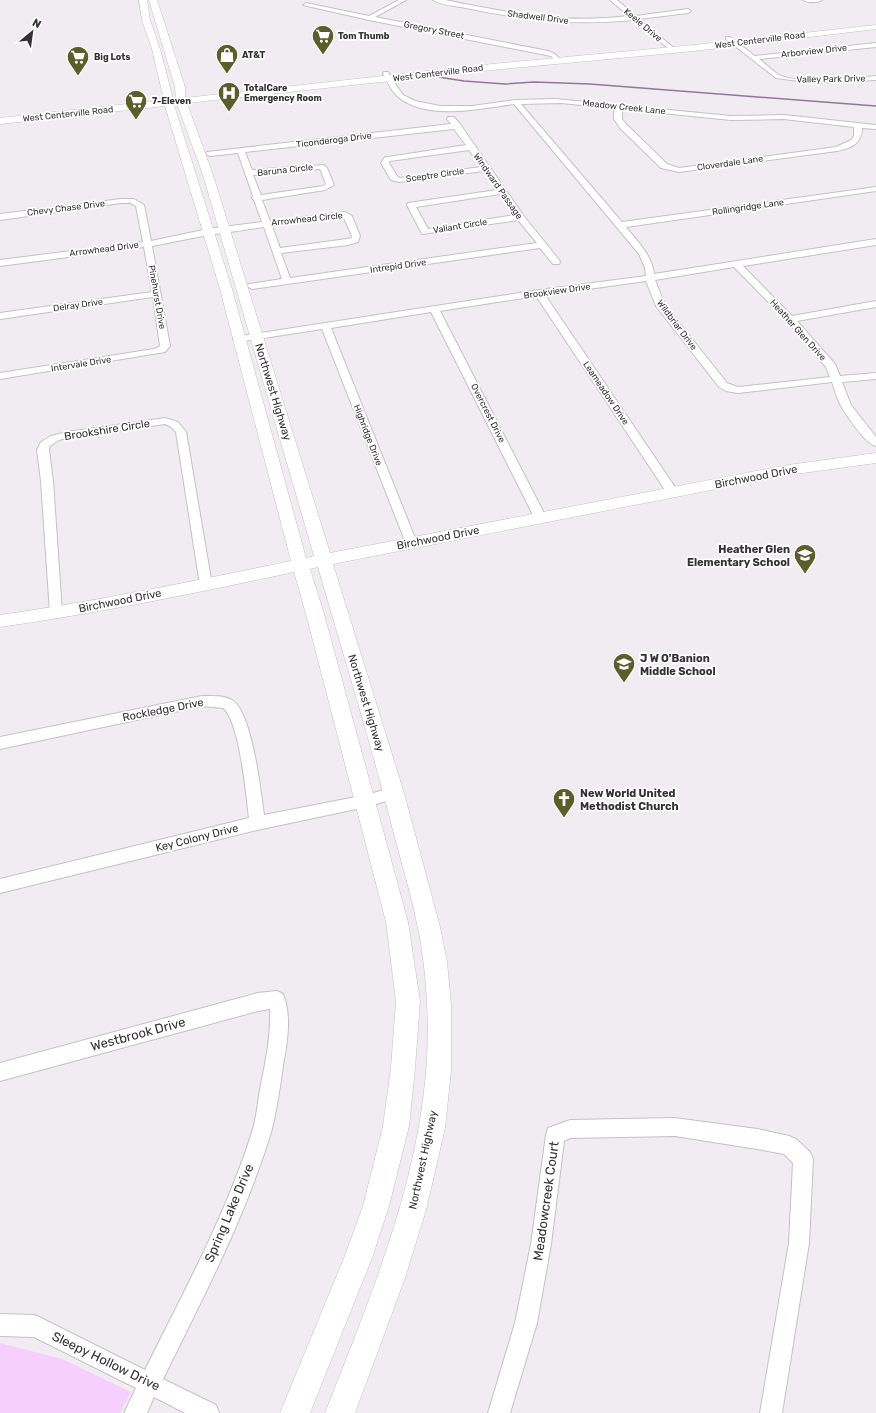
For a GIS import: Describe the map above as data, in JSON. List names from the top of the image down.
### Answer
{
  "streets": {
    "main road": ["West Centerville Road", "Northwest Highway", "Birchwood Drive"],
    "street": [
      "Shadwell Drive",
      "Keele Drive",
      "Gregory Street",
      "Arborview Drive",
      "Valley Park Drive",
      "Meadow Creek Lane",
      "Ticonderoga Drive",
      "Cloverdale Lane",
      "Baruna Circle",
      "Sceptre Circle",
      "Windward Passage",
      "Rollingridge Lane",
      "Chevy Chase Drive",
      "Arrowhead Circle",
      "Valiant Circle",
      "Arrowhead Drive",
      "Intrepid Drive",
      "Brookview Drive",
      "Pinehurst Drive",
      "Delray Drive",
      "Wildbriar Drive",
      "Heather Glen Drive",
      "Intervale Drive",
      "Leameadow Drive",
      "Overcrest Drive",
      "Brookshire Circle",
      "Highridge Drive",
      "Rockledge Drive",
      "Key Colony Drive",
      "Westbrook Drive",
      "Meadowcreek Court",
      "Spring Lake Drive",
      "Sleepy Hollow Drive"
    ]
  },
  "crossings": [
    ["Shadwell Drive", "Keele Drive"],
    ["Keele Drive", "West Centerville Road"],
    ["Gregory Street", "West Centerville Road"],
    ["West Centerville Road", "Valley Park Drive"],
    ["West Centerville Road", "Meadow Creek Lane"],
    ["West Centerville Road", "Northwest Highway"],
    ["Arborview Drive", "Valley Park Drive"],
    ["Meadow Creek Lane", "Cloverdale Lane"],
    ["Meadow Creek Lane", "Windward Passage"],
    ["Meadow Creek Lane", "Wildbriar Drive"],
    ["Ticonderoga Drive", "Windward Passage"],
    ["Sceptre Circle", "Windward Passage"],
    ["Windward Passage", "Valiant Circle"],
    ["Windward Passage", "Intrepid Drive"],
    ["Rollingridge Lane", "Wildbriar Drive"],
    ["Chevy Chase Drive", "Pinehurst Drive"],
    ["Arrowhead Circle", "Arrowhead Drive"],
    ["Arrowhead Circle", "Northwest Highway"],
    ["Arrowhead Drive", "Pinehurst Drive"],
    ["Arrowhead Drive", "Northwest Highway"],
    ["Brookview Drive", "Wildbriar Drive"],
    ["Brookview Drive", "Heather Glen Drive"],
    ["Brookview Drive", "Northwest Highway"],
    ["Brookview Drive", "Leameadow Drive"],
    ["Brookview Drive", "Overcrest Drive"],
    ["Brookview Drive", "Highridge Drive"],
    ["Pinehurst Drive", "Delray Drive"],
    ["Pinehurst Drive", "Intervale Drive"],
    ["Wildbriar Drive", "Heather Glen Drive"],
    ["Northwest Highway", "Birchwood Drive"],
    ["Northwest Highway", "Key Colony Drive"],
    ["Leameadow Drive", "Birchwood Drive"],
    ["Overcrest Drive", "Birchwood Drive"],
    ["Brookshire Circle", "Birchwood Drive"],
    ["Highridge Drive", "Birchwood Drive"],
    ["Rockledge Drive", "Key Colony Drive"],
    ["Westbrook Drive", "Spring Lake Drive"],
    ["Spring Lake Drive", "Sleepy Hollow Drive"]
  ],
  "places": {
    "supermarket": ["Tom Thumb", "Big Lots", "7-Eleven"],
    "shop": ["AT&T"],
    "hospital": ["TotalCare Emergency Room"],
    "school or university": ["Heather Glen Elementary School", "J W O'Banion Middle School"],
    "church": ["New World United Methodist Church"]
  },
  "north": "top right"
}
